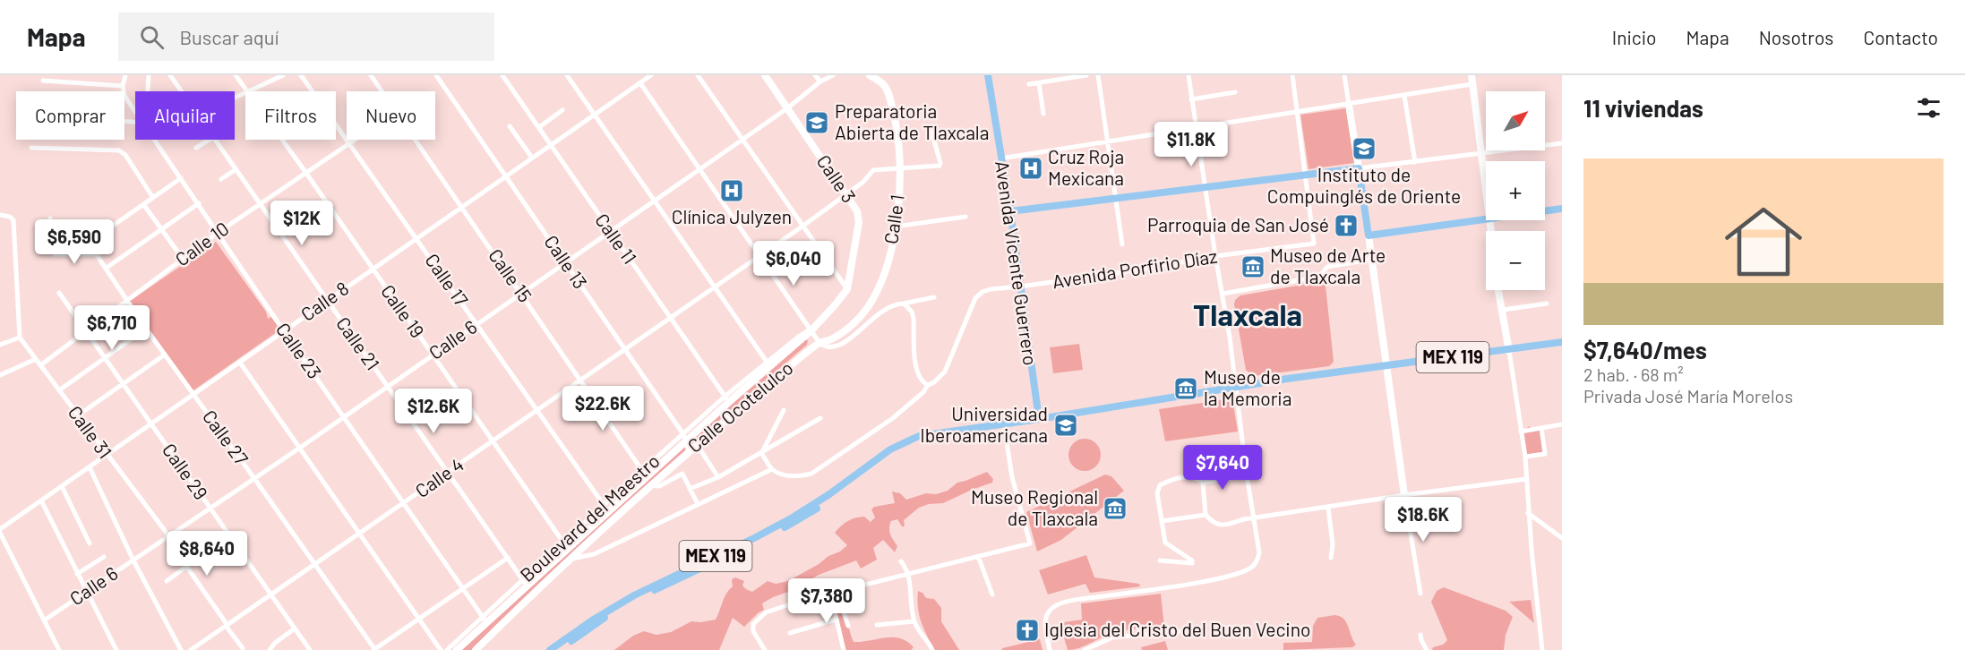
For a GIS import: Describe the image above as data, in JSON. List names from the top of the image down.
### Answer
{
  "streets": {
    "main road": [
      "Calle 3",
      "Calle 1",
      "Avenida Vicente Guerrero",
      "MEX 119",
      "Calle Ocotelulco",
      "Boulevard del Maestro"
    ],
    "street": [
      "Calle 11",
      "Calle 10",
      "Calle 13",
      "Avenida Porfirio Díaz",
      "Calle 15",
      "Calle 17",
      "Calle 8",
      "Calle 19",
      "Calle 6",
      "Calle 21",
      "Calle 23",
      "Calle 31",
      "Calle 27",
      "Calle 29",
      "Calle 4"
    ]
  },
  "crossings": [
    ["Calle 3", "Calle 6"],
    ["Calle 3", "Calle 4"],
    ["Calle 3", "Boulevard del Maestro"],
    ["Calle 1", "Calle Ocotelulco"],
    ["Calle 1", "Calle 4"],
    ["Calle 11", "Calle 8"],
    ["Calle 11", "Calle 6"],
    ["Calle 11", "Calle 4"],
    ["Calle 11", "Boulevard del Maestro"],
    ["Calle 10", "Calle 17"],
    ["Calle 10", "Calle 19"],
    ["Calle 10", "Calle 21"],
    ["Calle 10", "Calle 23"],
    ["Calle 10", "Calle 31"],
    ["Calle 10", "Calle 27"],
    ["Calle 10", "Calle 29"],
    ["Calle 13", "Calle 8"],
    ["Calle 13", "Calle 6"],
    ["Calle 13", "Calle Ocotelulco"],
    ["Calle 13", "Calle 4"],
    ["Calle 13", "Boulevard del Maestro"],
    ["Avenida Vicente Guerrero", "Avenida Porfirio Díaz"],
    ["Avenida Vicente Guerrero", "MEX 119"],
    ["Calle 15", "Calle 8"],
    ["Calle 15", "Calle 6"],
    ["Calle 15", "Calle 4"],
    ["Calle 15", "Boulevard del Maestro"],
    ["Calle 17", "Calle 8"],
    ["Calle 17", "Calle 6"],
    ["Calle 17", "Calle 4"],
    ["Calle 17", "Boulevard del Maestro"],
    ["Calle 8", "Calle 19"],
    ["Calle 8", "Calle 21"],
    ["Calle 8", "Calle 23"],
    ["Calle 8", "Calle 31"],
    ["Calle 8", "Calle 27"],
    ["Calle 8", "Calle 29"],
    ["Calle 19", "Calle 6"],
    ["Calle 19", "Calle 4"],
    ["Calle 19", "Boulevard del Maestro"],
    ["Calle 6", "Calle 21"],
    ["Calle 6", "Calle 23"],
    ["Calle 6", "Calle 31"],
    ["Calle 6", "Calle 27"],
    ["Calle 6", "Calle 29"],
    ["Calle 21", "Calle 4"],
    ["Calle 21", "Boulevard del Maestro"],
    ["Calle 23", "Calle 4"],
    ["Calle 23", "Boulevard del Maestro"],
    ["Calle 31", "Calle 4"],
    ["Calle 27", "Calle 4"],
    ["Calle 29", "Calle 4"]
  ],
  "districts": ["Tlaxcala"],
  "places": {
    "school or university": ["Preparatoria Abierta de Tlaxcala", "Instituto de Compuinglés de Oriente", "Universidad Iberoamericana"],
    "hospital": ["Cruz Roja Mexicana", "Clínica Julyzen"],
    "church": ["Parroquia de San José", "Iglesia del Cristo del Buen Vecino"],
    "museum": ["Museo de Arte de Tlaxcala", "Museo de la Memoria", "Museo Regional de Tlaxcala"]
  },
  "north": "top right",
  "page": {
    "header": "Mapa",
    "search": "Buscar aquí",
    "nav": [
      "Inicio",
      "Mapa",
      "Nosotros",
      "Contacto"
    ],
    "heading": "11 viviendas",
    "map_buttons": ["+", "−"],
    "chip": [
      "Comprar",
      "Alquilar",
      "Filtros",
      "Nuevo"
    ],
    "price": [
      "$11.8K",
      "$12K",
      "$6,590",
      "$6,040",
      "$6,710",
      "$22.6K",
      "$12.6K",
      "$7,640",
      "$18.6K",
      "$8,640",
      "$7,380"
    ],
    "list": [
      {
        "name": "$7,640/mes",
        "note": "2 hab. · 68 m² · Privada José María Morelos"
      }
    ]
  }
}
